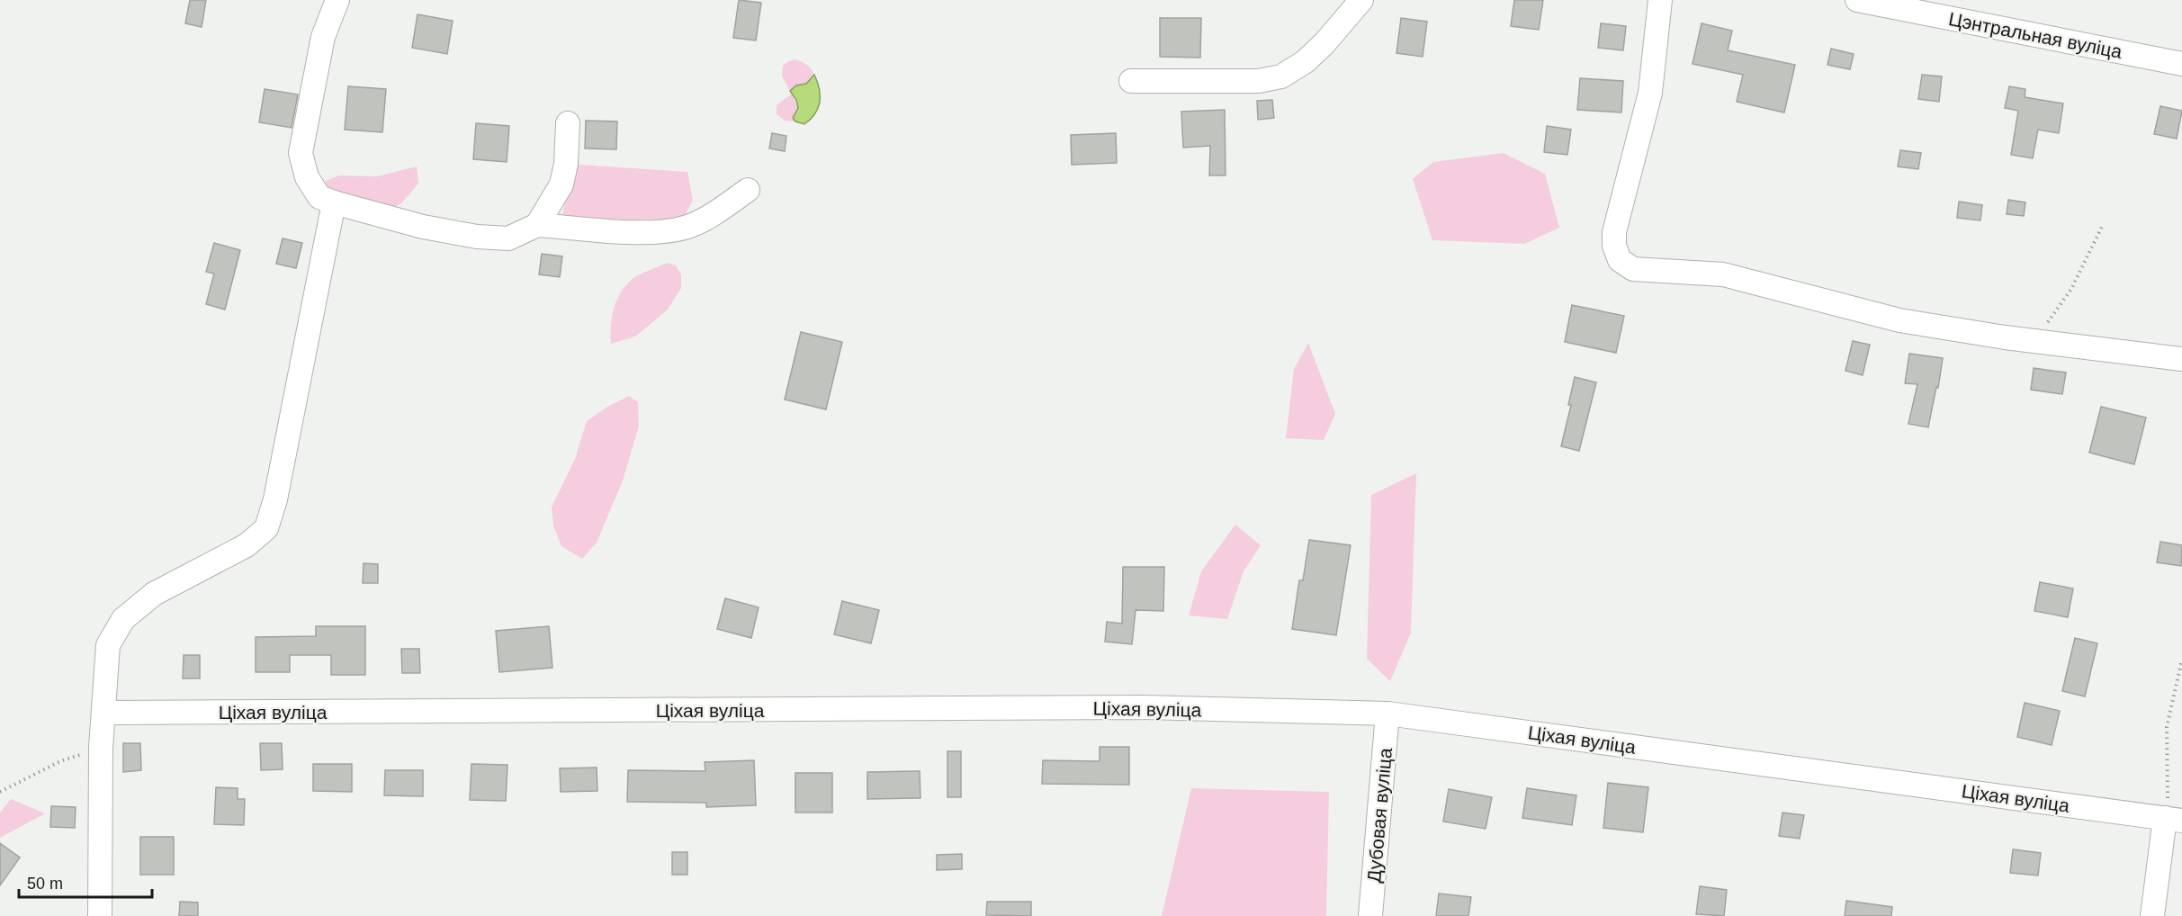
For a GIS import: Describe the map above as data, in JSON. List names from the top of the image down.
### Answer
{
  "streets": {
    "street": ["Цэнтральная вуліца", "Ціхая вуліца", "Дубовая вуліца"]
  },
  "crossings": [
    ["Ціхая вуліца", "Дубовая вуліца"]
  ],
  "scale_bar": "50 m"
}
